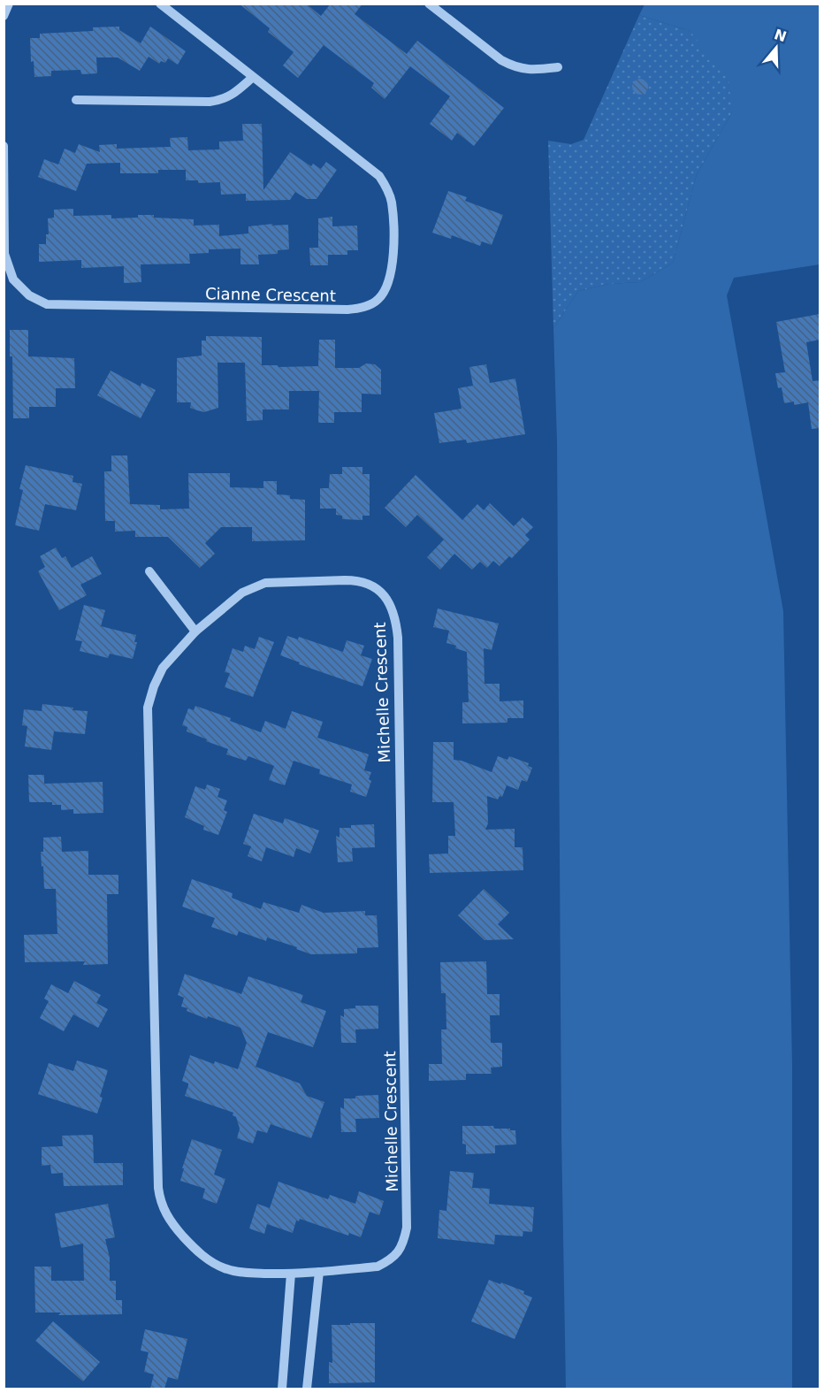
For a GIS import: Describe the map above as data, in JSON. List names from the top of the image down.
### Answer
{
  "streets": {
    "street": ["Cianne Crescent", "Michelle Crescent"]
  },
  "north": "top"
}
